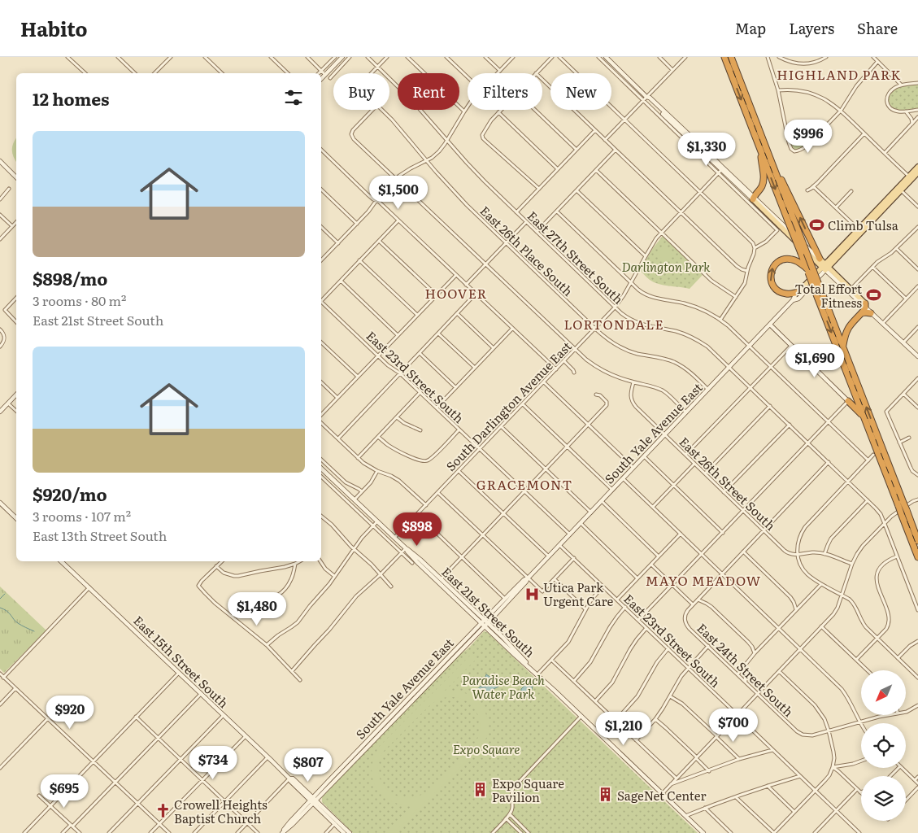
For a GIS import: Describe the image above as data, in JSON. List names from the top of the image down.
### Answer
{
  "streets": {
    "main road": ["South Yale Avenue East", "East 21st Street South", "East 15th Street South"],
    "street": [
      "East 26th Place South",
      "East 27th Street South",
      "East 23rd Street South",
      "South Darlington Avenue East",
      "East 26th Street South",
      "East 24th Street South"
    ]
  },
  "crossings": [
    ["East 26th Place South", "East 27th Street South"],
    ["East 26th Place South", "South Darlington Avenue East"],
    ["East 26th Place South", "South Yale Avenue East"],
    ["East 27th Street South", "South Darlington Avenue East"],
    ["East 27th Street South", "South Yale Avenue East"],
    ["East 23rd Street South", "South Darlington Avenue East"],
    ["East 23rd Street South", "South Yale Avenue East"],
    ["South Darlington Avenue East", "East 21st Street South"],
    ["South Yale Avenue East", "East 26th Street South"],
    ["South Yale Avenue East", "East 21st Street South"],
    ["South Yale Avenue East", "East 15th Street South"]
  ],
  "districts": [
    "HIGHLAND PARK",
    "HOOVER",
    "LORTONDALE",
    "GRACEMONT",
    "MAYO MEADOW"
  ],
  "parks": ["Darlington Park", "Paradise Beach Water Park", "Expo Square"],
  "places": {
    "sports": ["Climb Tulsa", "Total Effort Fitness"],
    "hospital": ["Utica Park Urgent Care"],
    "building": ["Expo Square Pavilion", "SageNet Center"],
    "church": ["Crowell Heights Baptist Church"]
  },
  "north": "bottom left",
  "page": {
    "header": "Habito",
    "nav": ["Map", "Layers", "Share"],
    "chip": [
      "Buy",
      "Rent",
      "Filters",
      "New"
    ],
    "heading": "12 homes",
    "price": [
      "$996",
      "$1,330",
      "$1,500",
      "$1,690",
      "$898",
      "$1,480",
      "$920",
      "$700",
      "$1,210",
      "$734",
      "$807",
      "$695"
    ],
    "list": [
      {
        "name": "$898/mo",
        "note": "3 rooms · 80 m² · East 21st Street South"
      },
      {
        "name": "$920/mo",
        "note": "3 rooms · 107 m² · East 13th Street South"
      }
    ]
  }
}
